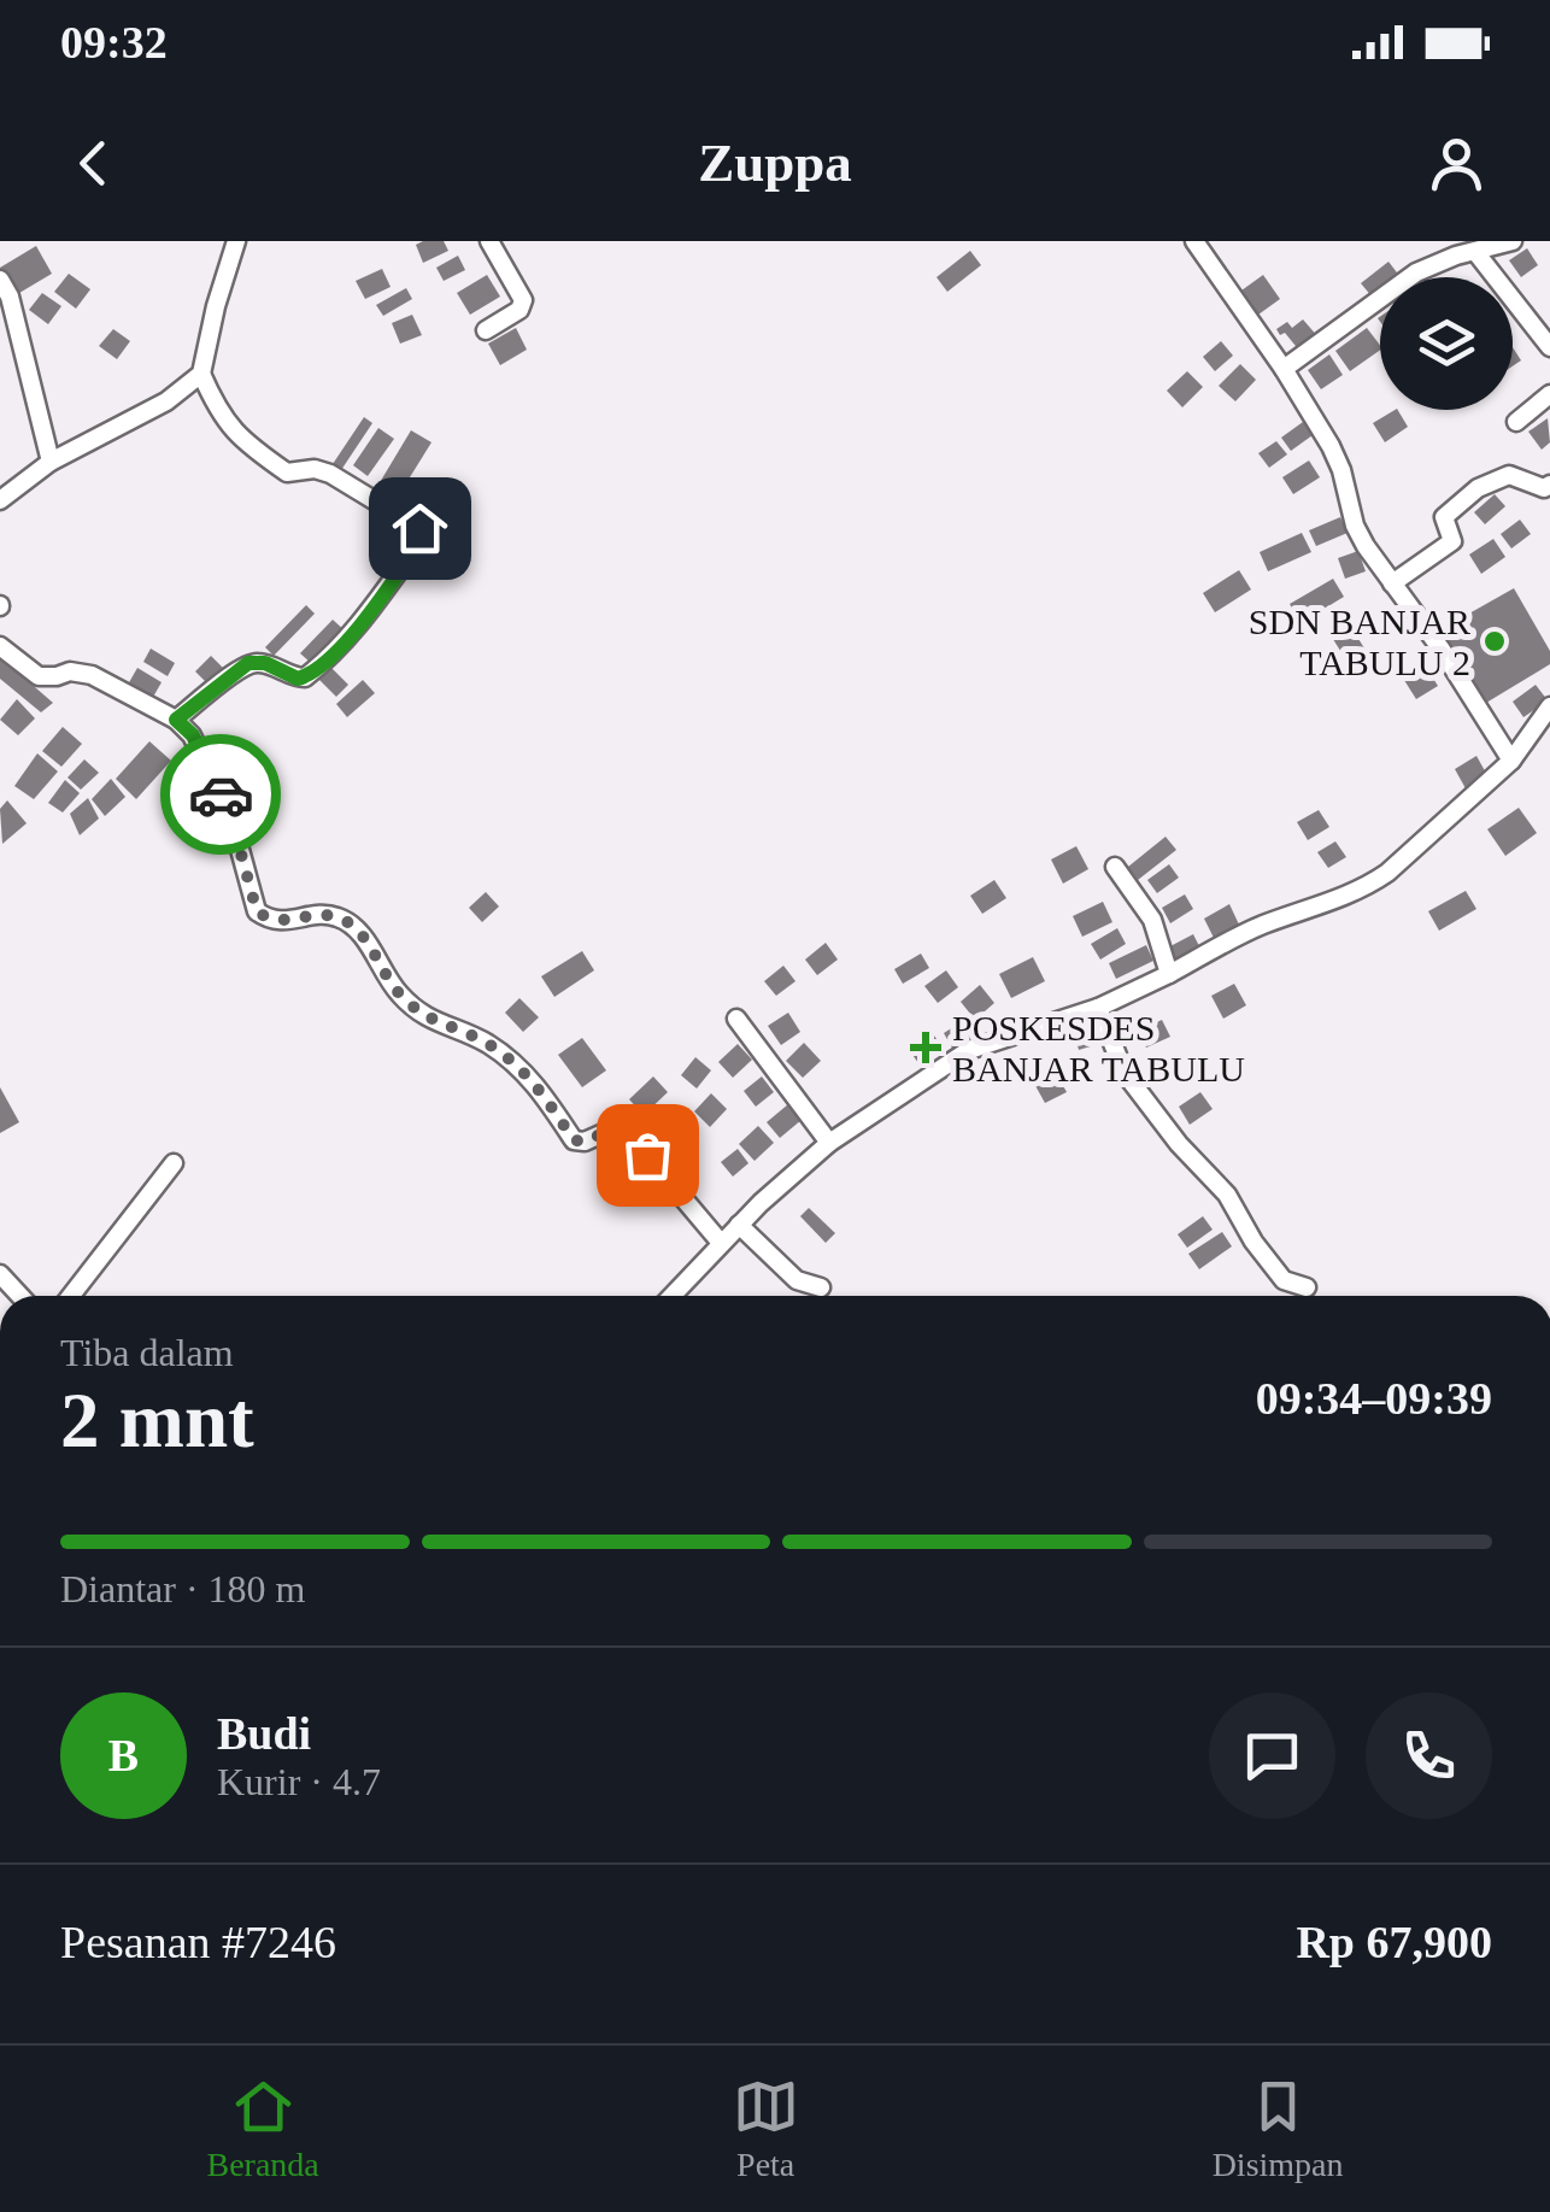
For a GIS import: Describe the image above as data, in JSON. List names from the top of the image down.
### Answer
{
  "places": {
    "other": ["SDN BANJAR TABULU 2"],
    "health": ["POSKESDES BANJAR TABULU"]
  },
  "page": {
    "status": "09:32",
    "header": "Zuppa",
    "heading": ["2 mnt", "Tiba dalam", "09:34–09:39"],
    "panel": [
      "Budi",
      "Kurir · 4.7",
      "Pesanan #7246",
      "Rp 67,900"
    ],
    "bar": "Diantar · 180 m",
    "round": "B",
    "tabs": ["Beranda", "Peta", "Disimpan"]
  }
}
